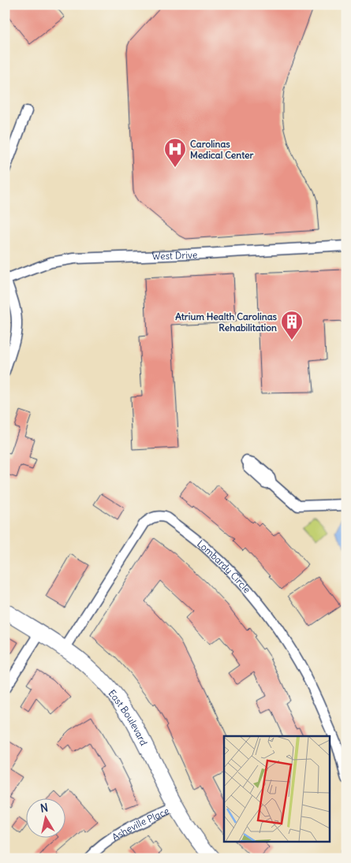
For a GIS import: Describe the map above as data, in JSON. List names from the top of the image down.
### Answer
{
  "streets": {
    "street": [
      "West Drive",
      "Lombardy Circle",
      "East Boulevard",
      "Asheville Place"
    ]
  },
  "crossings": [
    ["Lombardy Circle", "East Boulevard"],
    ["East Boulevard", "Asheville Place"]
  ],
  "places": {
    "hospital": ["Carolinas Medical Center"],
    "building": ["Atrium Health Carolinas Rehabilitation"]
  },
  "north": "top"
}
